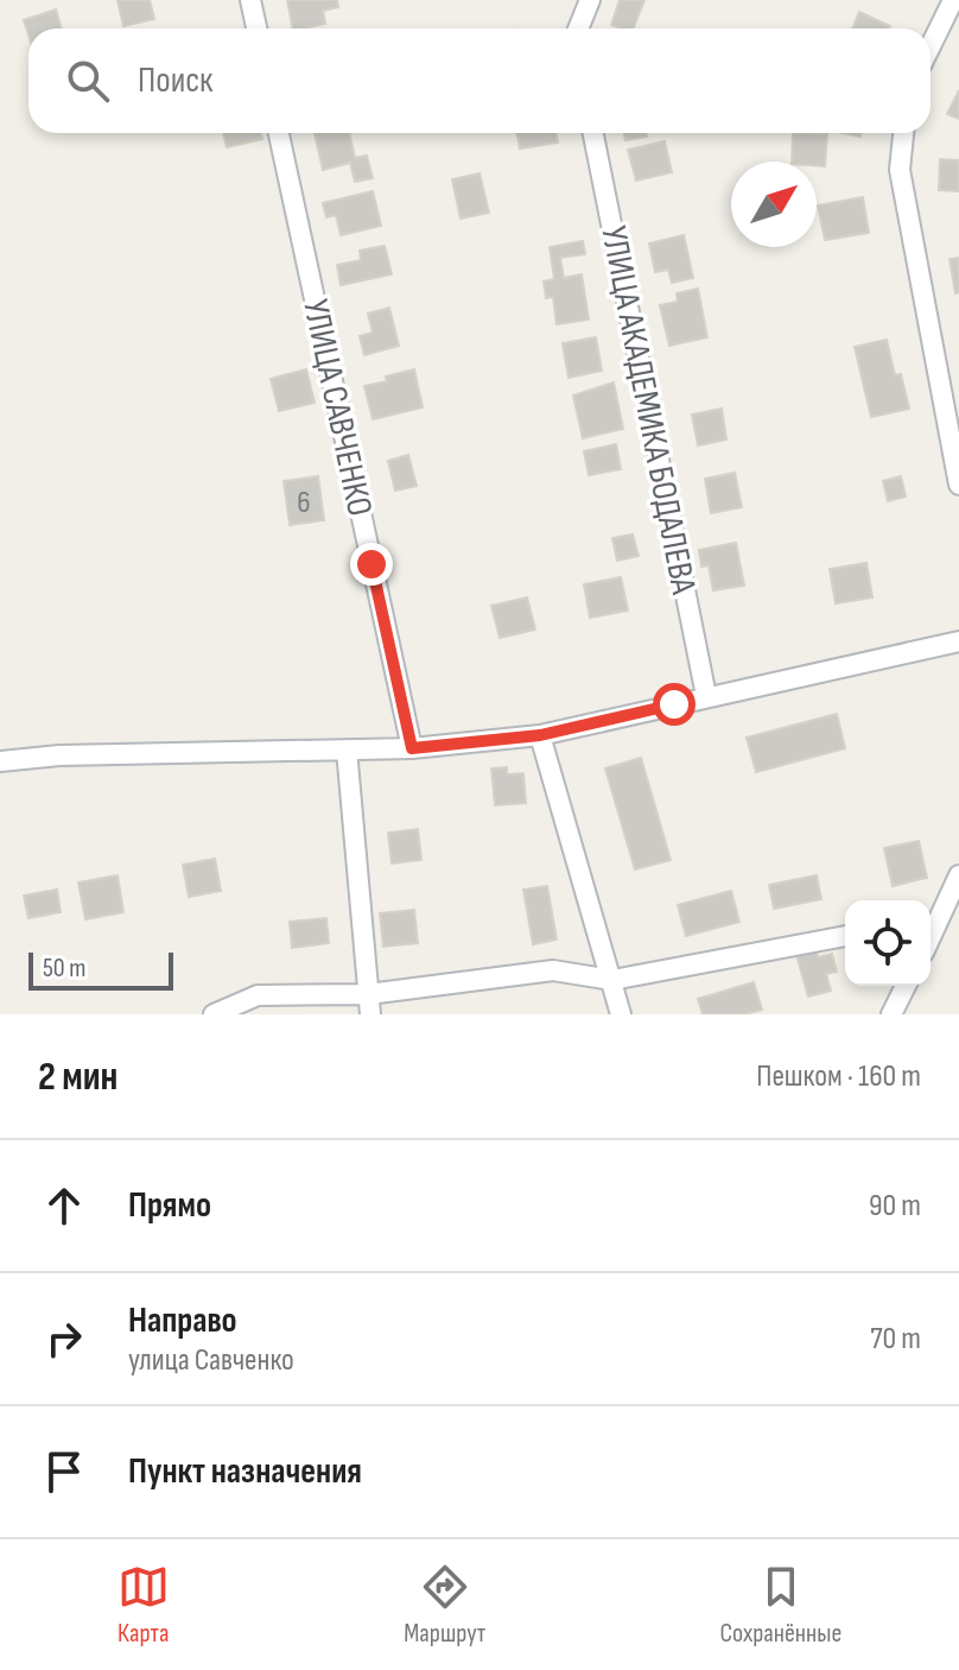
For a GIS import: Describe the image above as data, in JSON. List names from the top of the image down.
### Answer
{
  "streets": {
    "street": ["УЛИЦА САВЧЕНКО", "УЛИЦА АКАДЕМИКА БОДАЛЕВА"]
  },
  "house_numbers": ["6"],
  "scale_bar": "50 m",
  "north": "top right",
  "page": {
    "search": "Поиск",
    "scale": "50 m",
    "heading": ["2 мин", "Пешком · 160 m"],
    "list": [
      ["Прямо", "90 m"],
      ["Направо", "улица Савченко", "70 m"],
      "Пункт назначения"
    ],
    "nav": ["Карта", "Маршрут", "Сохранённые"]
  }
}
